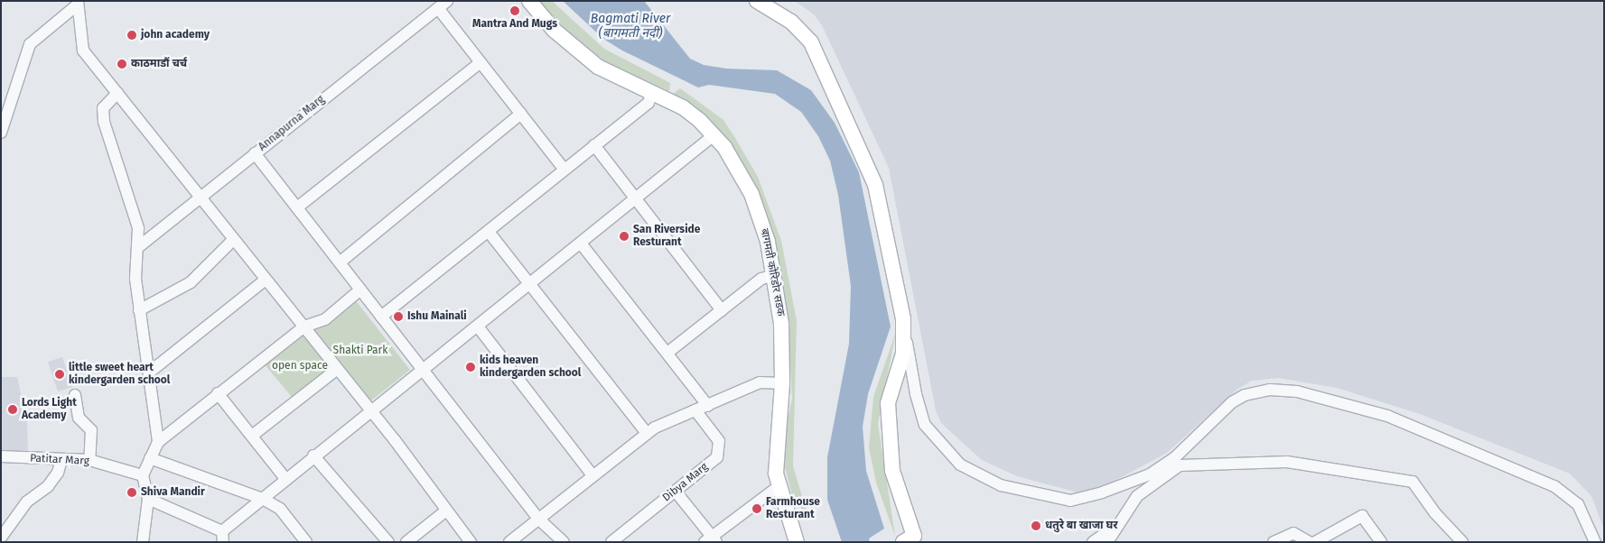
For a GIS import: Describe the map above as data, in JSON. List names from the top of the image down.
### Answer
{
  "streets": {
    "main road": ["बागमती कोरिडोर सडक"],
    "street": ["Annapurna Marg", "Patitar Marg", "Dibya Marg"]
  },
  "water": ["Bagmati River (बागमती नदी)"],
  "parks": ["Shakti Park", "open space"],
  "places": [
    "Mantra And Mugs",
    "john academy",
    "काठमाडौं चर्च",
    "San Riverside Resturant",
    "Ishu Mainali",
    "kids heaven kindergarden school",
    "little sweet heart kindergarden school",
    "Lords Light Academy",
    "Shiva Mandir",
    "Farmhouse Resturant",
    "धतुरे बा खाजा घर"
  ]
}
